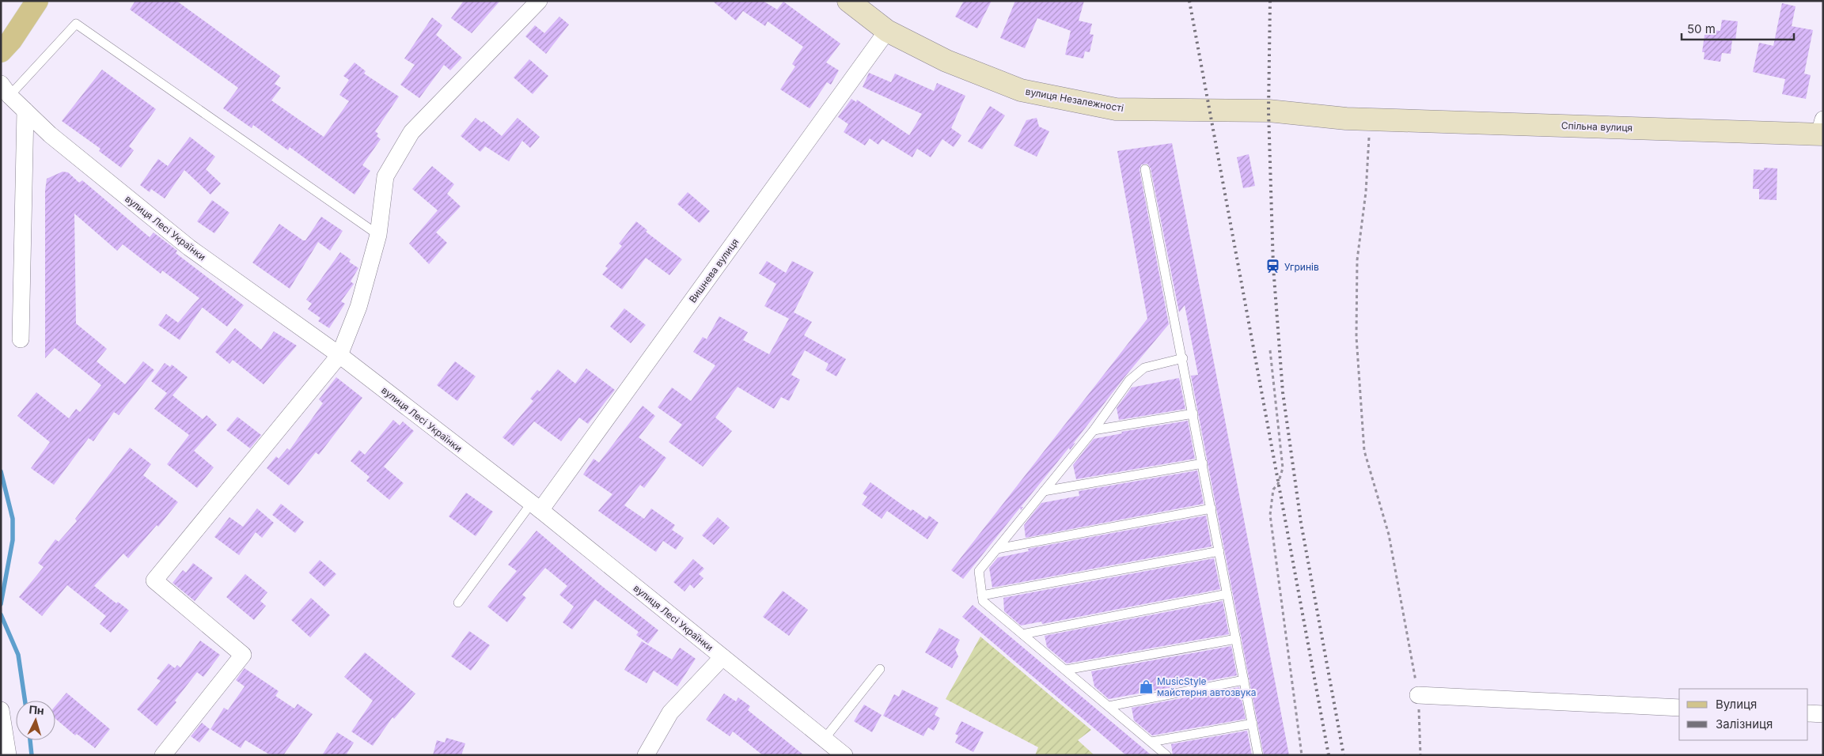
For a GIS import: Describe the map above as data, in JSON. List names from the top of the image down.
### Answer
{
  "streets": {
    "street": [
      "вулиця Незалежності",
      "Спільна вулиця",
      "вулиця Лесі Українки",
      "Вишнева вулиця"
    ]
  },
  "crossings": [
    ["вулиця Незалежності", "Спільна вулиця"],
    ["вулиця Незалежності", "Вишнева вулиця"],
    ["вулиця Лесі Українки", "Вишнева вулиця"]
  ],
  "places": {
    "station": ["Угринів"],
    "shop": ["MusicStyle майстерня автозвука"]
  },
  "legend": ["Вулиця", "Залізниця"],
  "scale_bar": "50 m",
  "north": "top"
}
